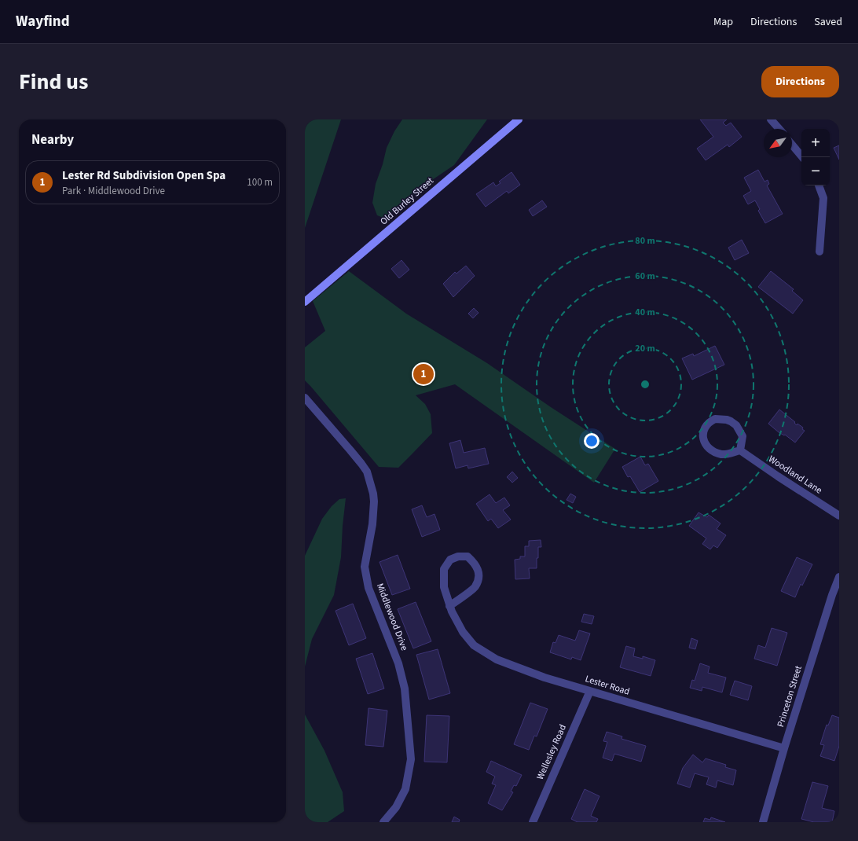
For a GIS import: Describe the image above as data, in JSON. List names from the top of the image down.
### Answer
{
  "streets": {
    "main road": ["Old Burley Street"],
    "street": [
      "Woodland Lane",
      "Middlewood Drive",
      "Lester Road",
      "Princeton Street",
      "Wellesley Road"
    ]
  },
  "crossings": [
    ["Lester Road", "Princeton Street"],
    ["Lester Road", "Wellesley Road"]
  ],
  "north": "bottom left",
  "page": {
    "header": "Wayfind",
    "nav": ["Map", "Directions", "Saved"],
    "title": "Find us",
    "buttons": "Directions",
    "heading": "Nearby",
    "map_buttons": ["+", "−"],
    "list": [
      {
        "mark": "1",
        "name": "Lester Rd Subdivision Open Spa",
        "note": "Park · Middlewood Drive",
        "value": "100 m"
      }
    ],
    "pins": "1"
  },
  "rings": [
    "80 m",
    "60 m",
    "40 m",
    "20 m"
  ]
}
